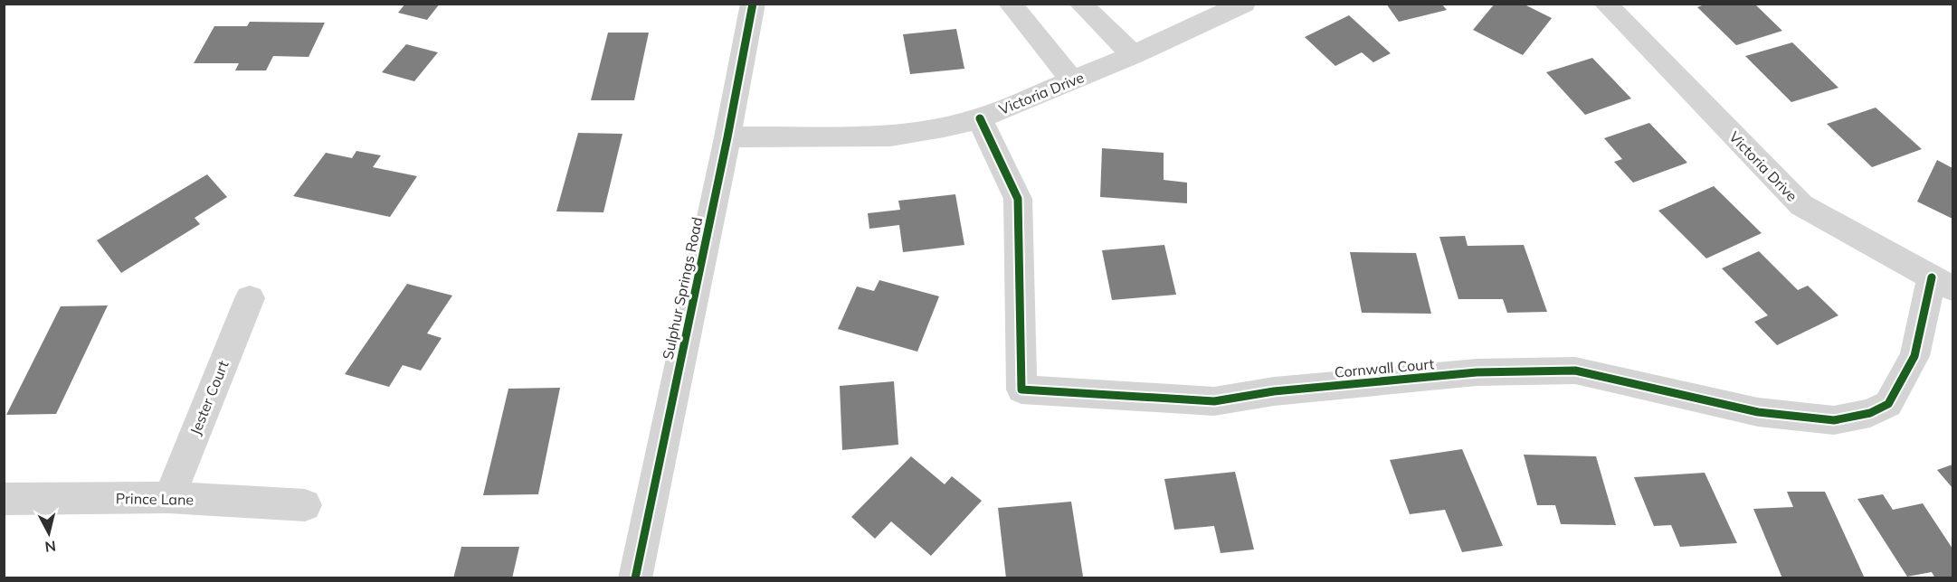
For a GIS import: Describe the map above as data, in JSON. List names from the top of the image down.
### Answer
{
  "streets": {
    "street": [
      "Victoria Drive",
      "Sulphur Springs Road",
      "Cornwall Court",
      "Jester Court",
      "Prince Lane"
    ]
  },
  "crossings": [
    ["Victoria Drive", "Sulphur Springs Road"],
    ["Victoria Drive", "Cornwall Court"],
    ["Jester Court", "Prince Lane"]
  ],
  "north": "bottom"
}
